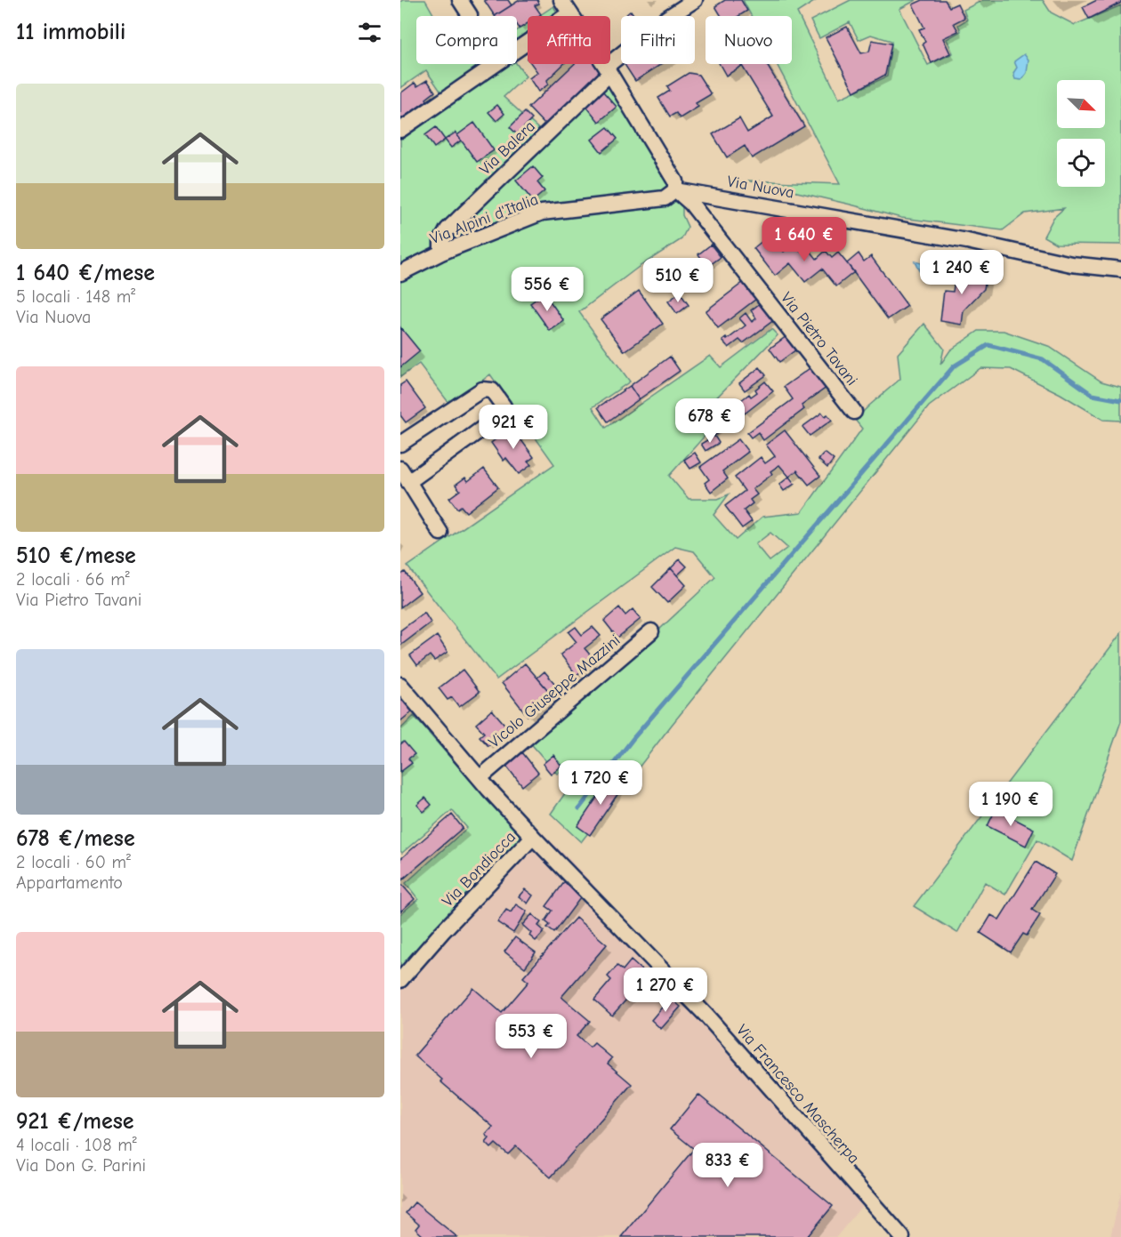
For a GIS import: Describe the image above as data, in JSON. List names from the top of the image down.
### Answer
{
  "streets": {
    "street": [
      "Via Balera",
      "Via Nuova",
      "Via Alpini d'Italia",
      "Via Pietro Tavani",
      "Vicolo Giuseppe Mazzini",
      "Via Bondiocca",
      "Via Francesco Mascherpa"
    ]
  },
  "crossings": [
    ["Via Balera", "Via Alpini d'Italia"],
    ["Via Nuova", "Via Alpini d'Italia"],
    ["Via Nuova", "Via Pietro Tavani"],
    ["Via Alpini d'Italia", "Via Pietro Tavani"],
    ["Vicolo Giuseppe Mazzini", "Via Bondiocca"],
    ["Via Bondiocca", "Via Francesco Mascherpa"]
  ],
  "north": "bottom right",
  "page": {
    "heading": "11 immobili",
    "chip": [
      "Compra",
      "Affitta",
      "Filtri",
      "Nuovo"
    ],
    "list": [
      {
        "name": "1 640 €/mese",
        "note": "5 locali · 148 m² · Via Nuova"
      },
      {
        "name": "510 €/mese",
        "note": "2 locali · 66 m² · Via Pietro Tavani"
      },
      {
        "name": "678 €/mese",
        "note": "2 locali · 60 m² · Appartamento"
      },
      {
        "name": "921 €/mese",
        "note": "4 locali · 108 m² · Via Don G. Parini"
      }
    ],
    "price": [
      "1 640 €",
      "1 240 €",
      "510 €",
      "556 €",
      "678 €",
      "921 €",
      "1 720 €",
      "1 190 €",
      "1 270 €",
      "553 €",
      "833 €"
    ]
  }
}
